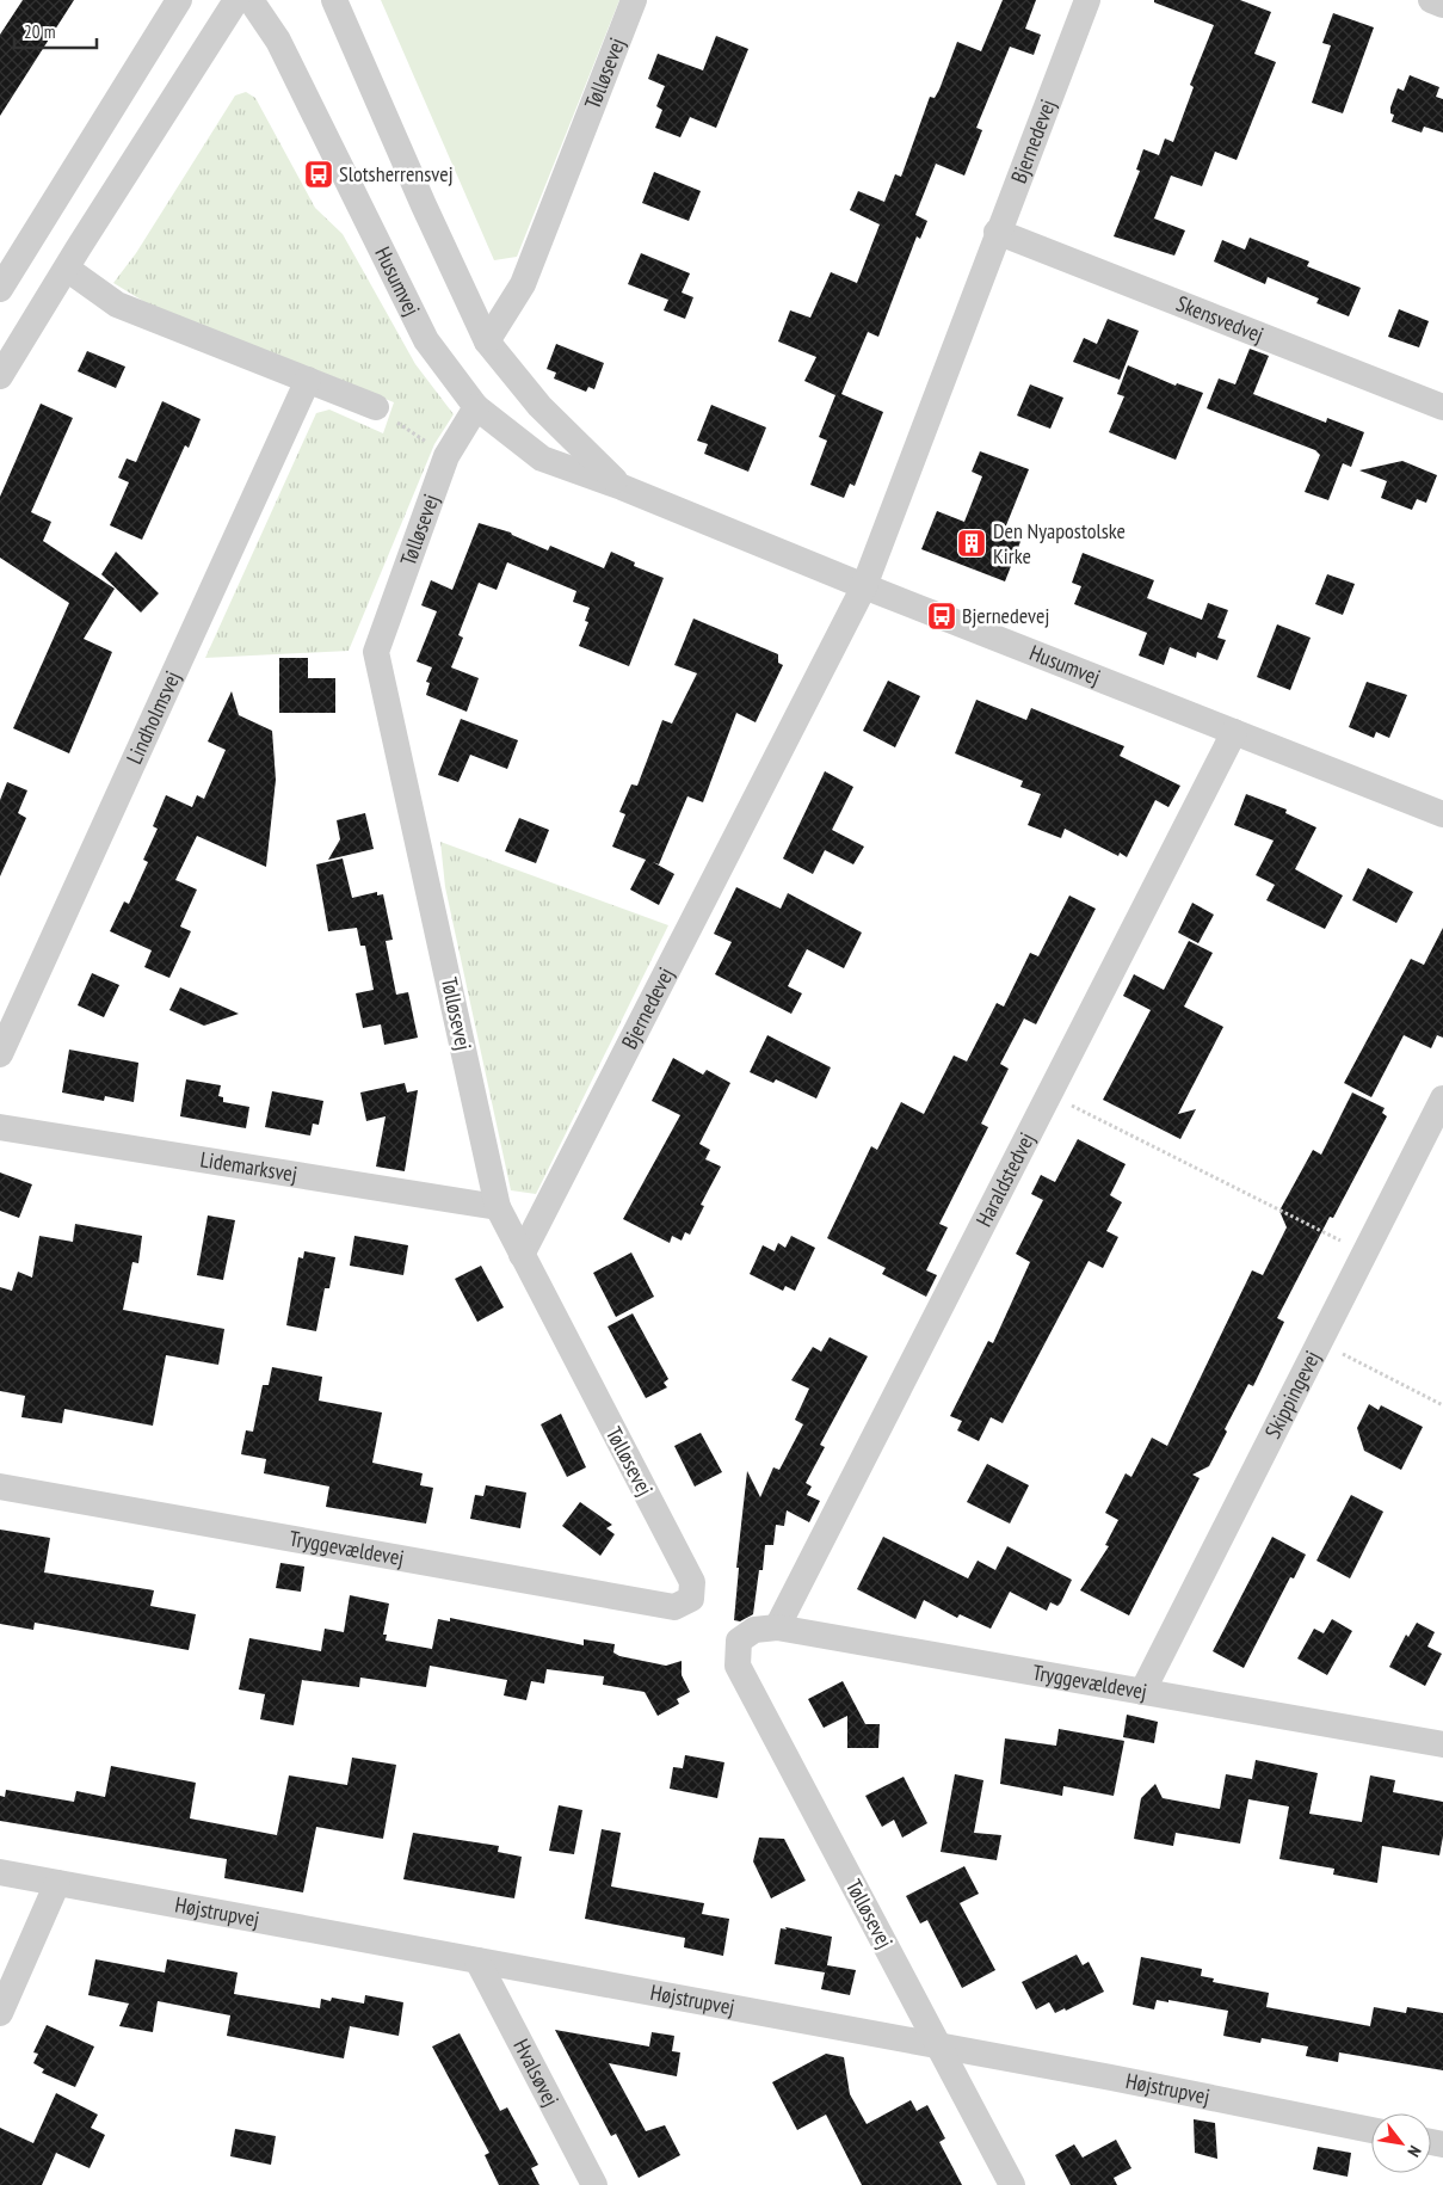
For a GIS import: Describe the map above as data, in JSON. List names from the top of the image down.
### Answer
{
  "streets": {
    "street": [
      "Tølløsevej",
      "Bjernedevej",
      "Husumvej",
      "Skensvedvej",
      "Lindholmsvej",
      "Lidemarksvej",
      "Haraldstedvej",
      "Skippingevej",
      "Tryggevældevej",
      "Højstrupvej",
      "Hvalsøvej"
    ]
  },
  "crossings": [
    ["Tølløsevej", "Bjernedevej"],
    ["Tølløsevej", "Husumvej"],
    ["Tølløsevej", "Lidemarksvej"],
    ["Tølløsevej", "Tryggevældevej"],
    ["Tølløsevej", "Højstrupvej"],
    ["Bjernedevej", "Husumvej"],
    ["Bjernedevej", "Skensvedvej"],
    ["Husumvej", "Haraldstedvej"],
    ["Haraldstedvej", "Tryggevældevej"],
    ["Skippingevej", "Tryggevældevej"],
    ["Højstrupvej", "Hvalsøvej"]
  ],
  "places": {
    "bus stop": ["Slotsherrensvej", "Bjernedevej"],
    "building": ["Den Nyapostolske Kirke"]
  },
  "scale_bar": "20 m",
  "north": "bottom right"
}
